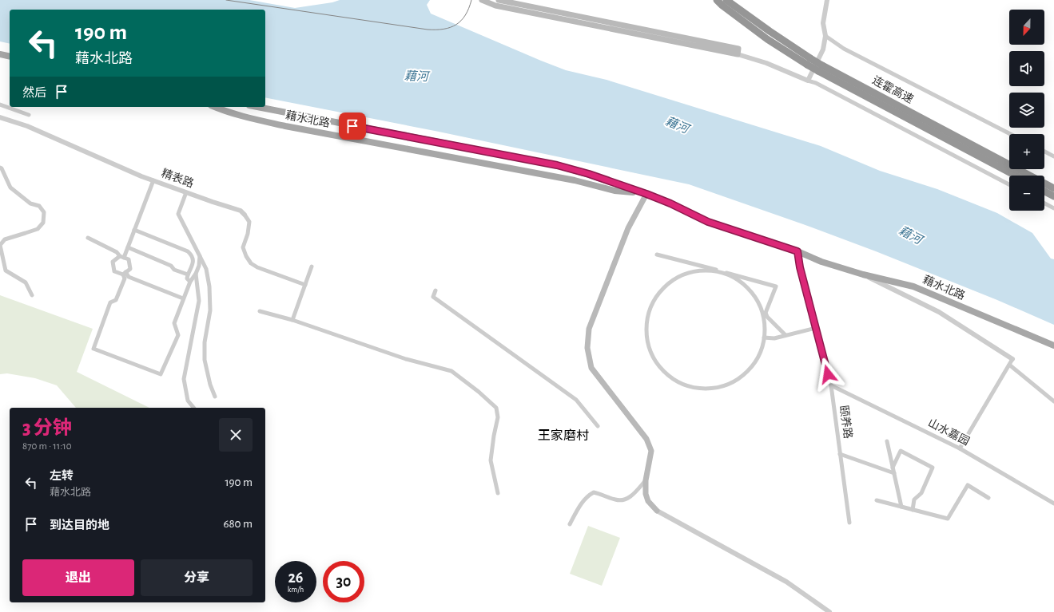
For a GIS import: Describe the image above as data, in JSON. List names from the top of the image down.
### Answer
{
  "streets": {
    "highway": ["连霍高速"],
    "main road": ["藉水北路"],
    "street": ["精表路", "颐养路", "山水嘉园"]
  },
  "crossings": [
    ["藉水北路", "颐养路"],
    ["颐养路", "山水嘉园"]
  ],
  "districts": ["王家磨村"],
  "water": ["藉河"],
  "north": "bottom",
  "page": {
    "map_buttons": ["+", "−"],
    "turn": ["190 m", "藉水北路"],
    "then": "然后",
    "heading": ["3 分钟", "870 m · 11:10"],
    "list": [
      {
        "name": "左转",
        "note": "藉水北路",
        "value": "190 m"
      },
      {
        "name": "到达目的地",
        "value": "680 m"
      }
    ],
    "buttons": ["退出", "分享"],
    "speed": "26 km/h",
    "limit": "30"
  }
}
